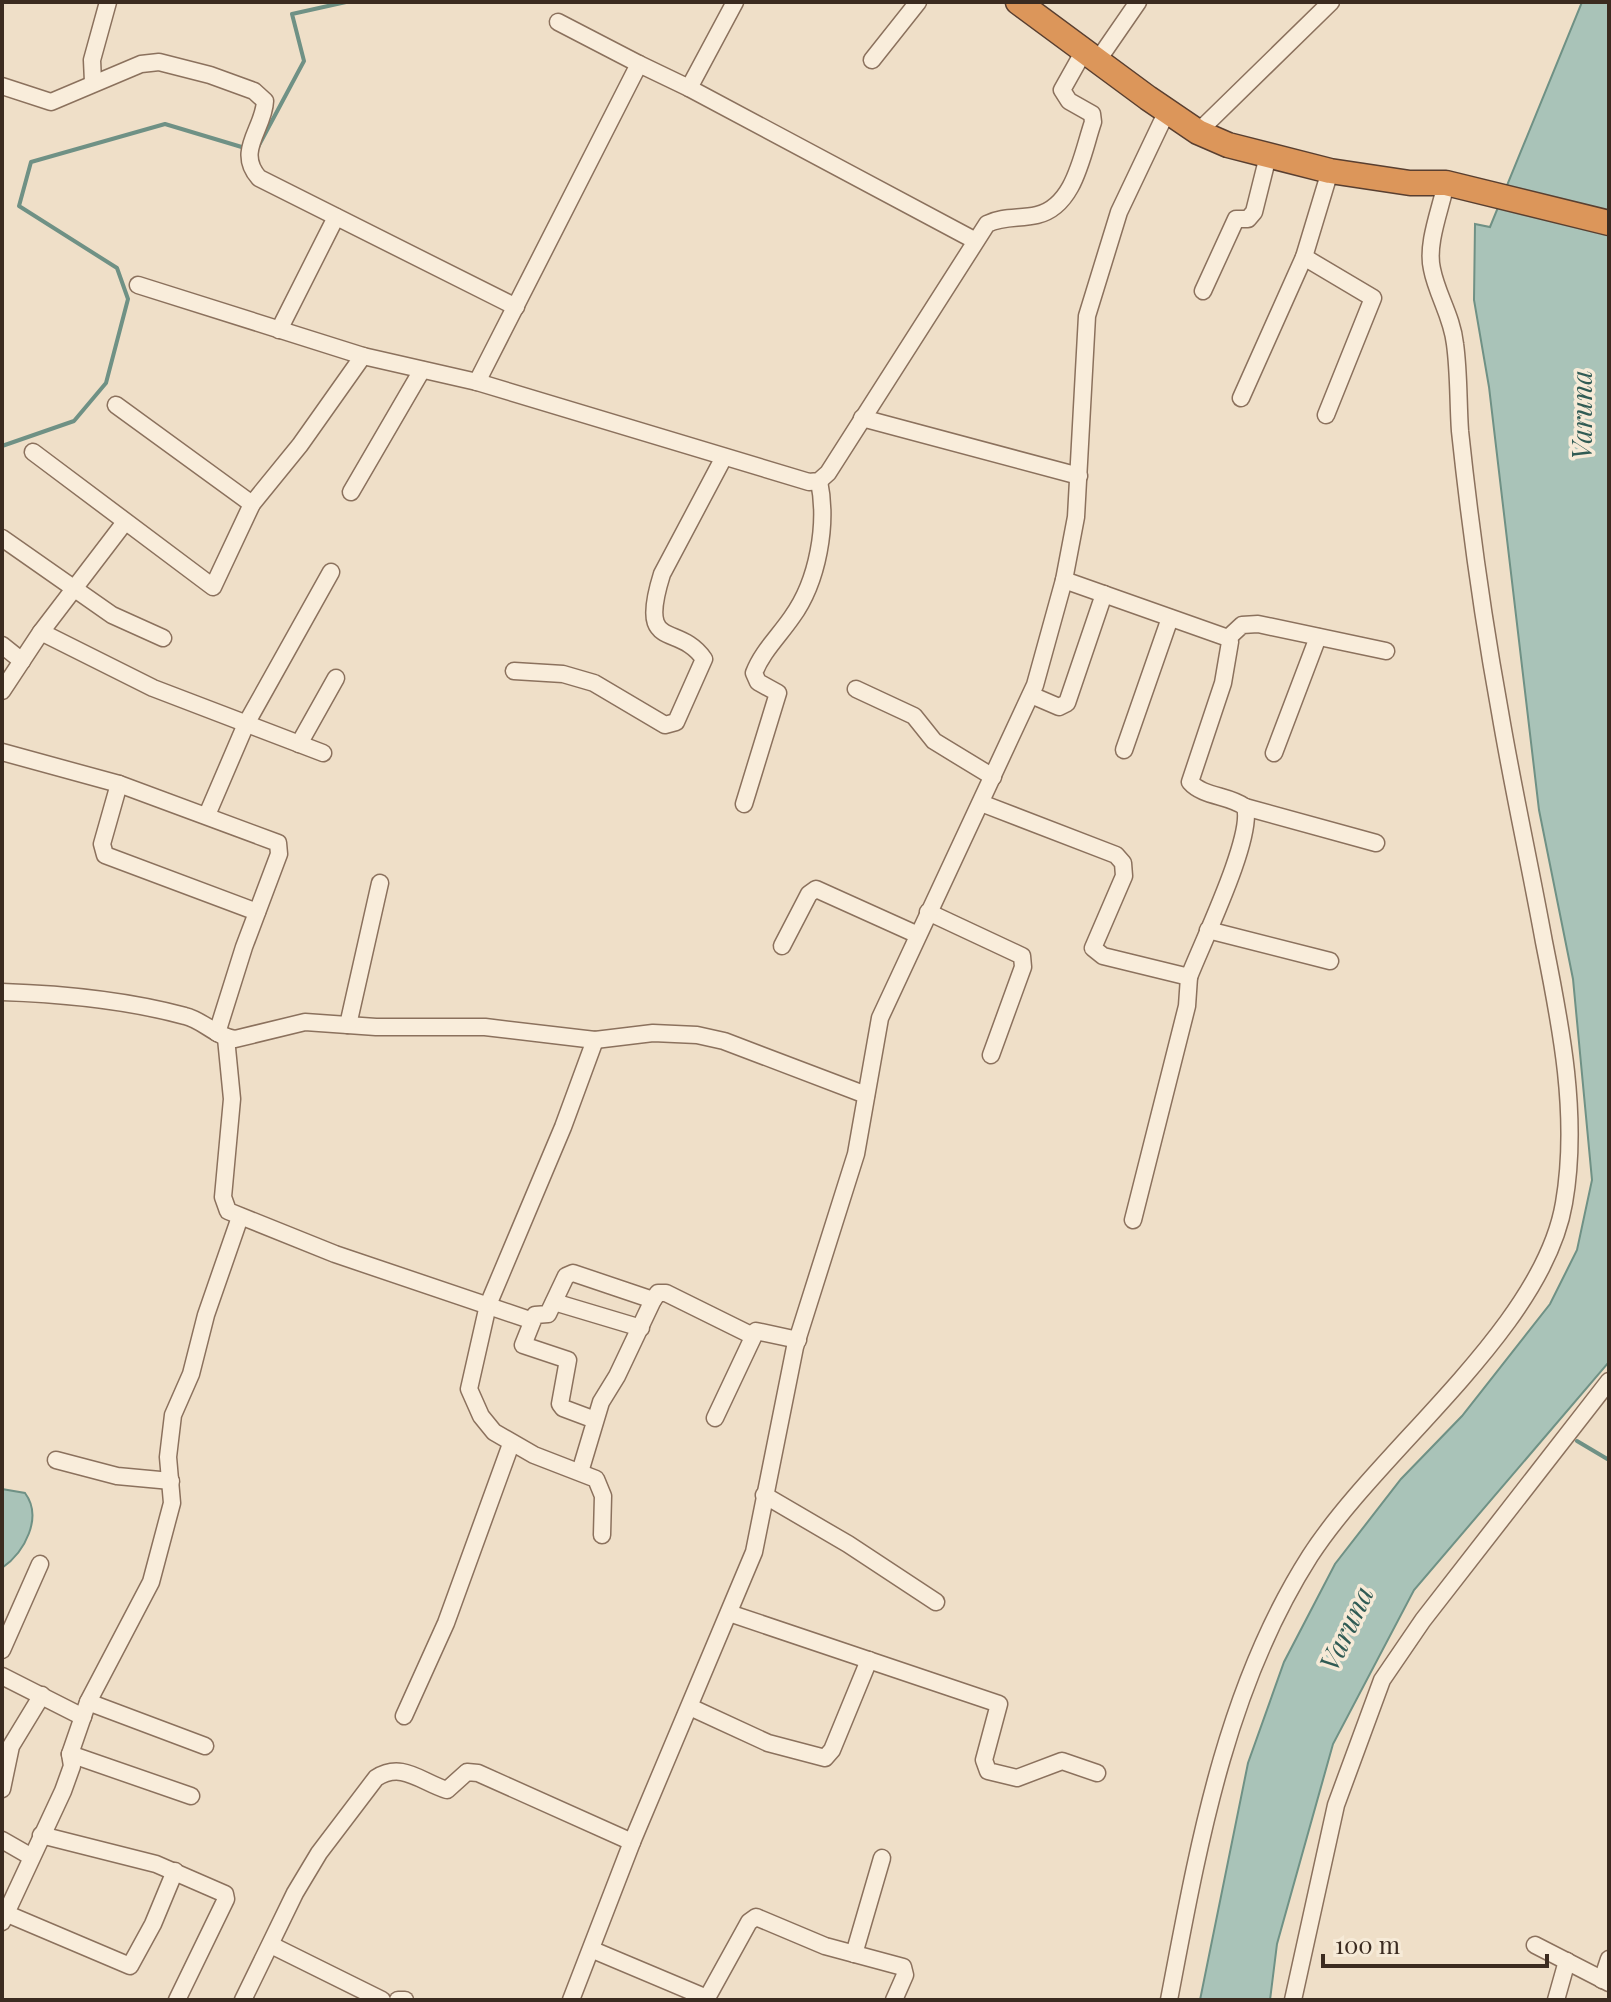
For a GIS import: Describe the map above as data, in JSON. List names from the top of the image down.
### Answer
{
  "water": ["Varuna"],
  "scale_bar": "100 m"
}
